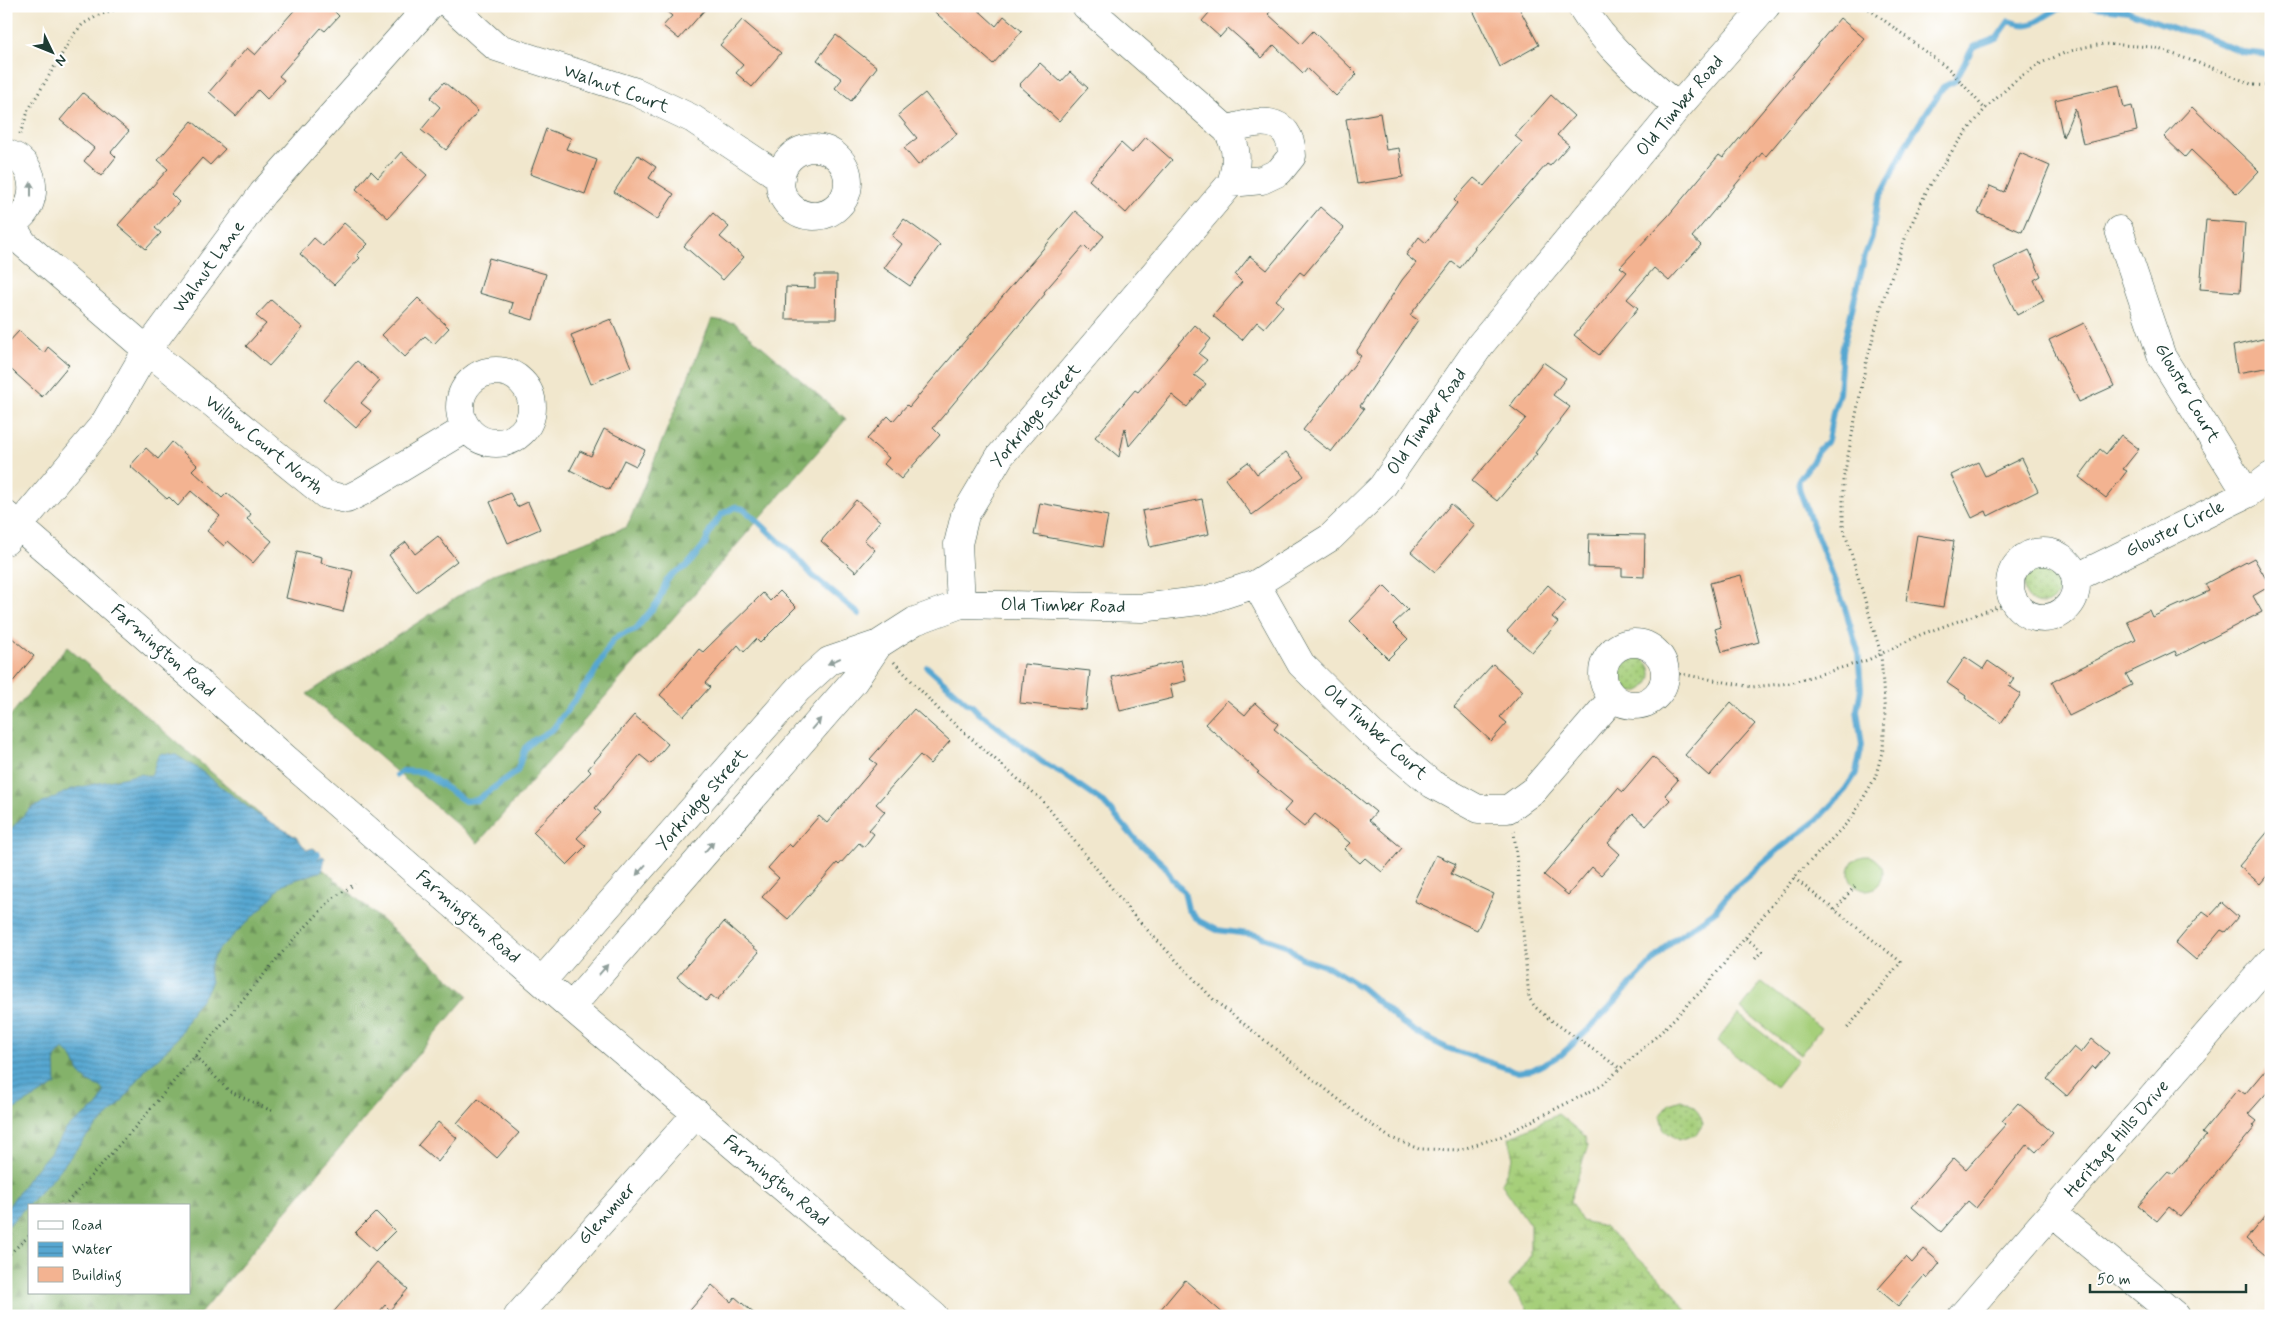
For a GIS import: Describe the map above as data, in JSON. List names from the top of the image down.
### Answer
{
  "streets": {
    "street": [
      "Walnut Court",
      "Old Timber Road",
      "Walnut Lane",
      "Glouster Court",
      "Yorkridge Street",
      "Willow Court North",
      "Glouster Circle",
      "Farmington Road",
      "Old Timber Court",
      "Heritage Hills Drive",
      "Glenmuer"
    ]
  },
  "crossings": [
    ["Old Timber Road", "Yorkridge Street"],
    ["Old Timber Road", "Old Timber Court"],
    ["Walnut Lane", "Willow Court North"],
    ["Walnut Lane", "Farmington Road"],
    ["Glouster Court", "Glouster Circle"],
    ["Yorkridge Street", "Farmington Road"],
    ["Farmington Road", "Glenmuer"]
  ],
  "legend": ["Road", "Water", "Building"],
  "scale_bar": "50 m",
  "north": "bottom right"
}
